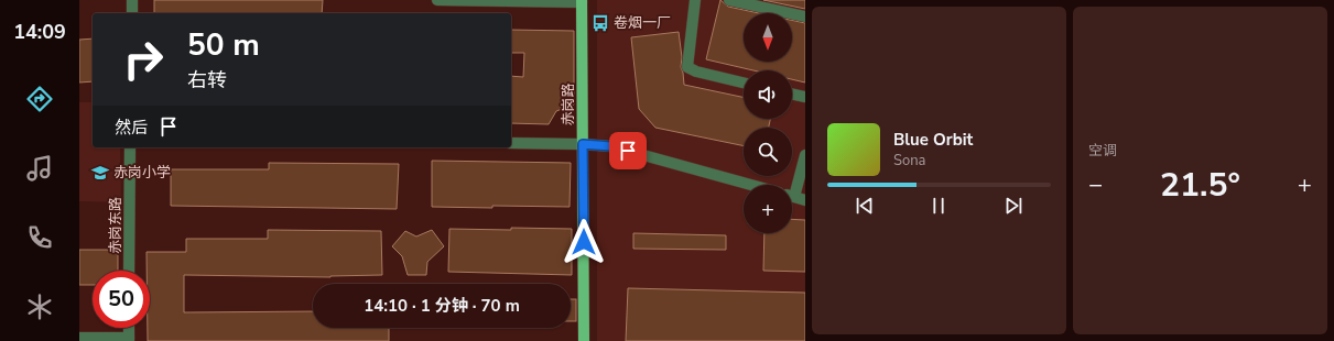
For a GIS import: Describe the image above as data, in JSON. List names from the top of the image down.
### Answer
{
  "streets": {
    "main road": ["赤岗路"],
    "street": ["赤岗东路"]
  },
  "places": {
    "bus stop": ["卷烟一厂"],
    "school or university": ["赤岗小学"]
  },
  "north": "bottom",
  "page": {
    "tabs": "14:09",
    "tile": "空调",
    "map_buttons": "+",
    "turn": ["50 m", "右转"],
    "then": "然后",
    "song": ["Blue Orbit", "Sona"],
    "heat": ["−", "21.5°", "+"],
    "limit": "50",
    "trip": "14:10 · 1 分钟 · 70 m"
  }
}
